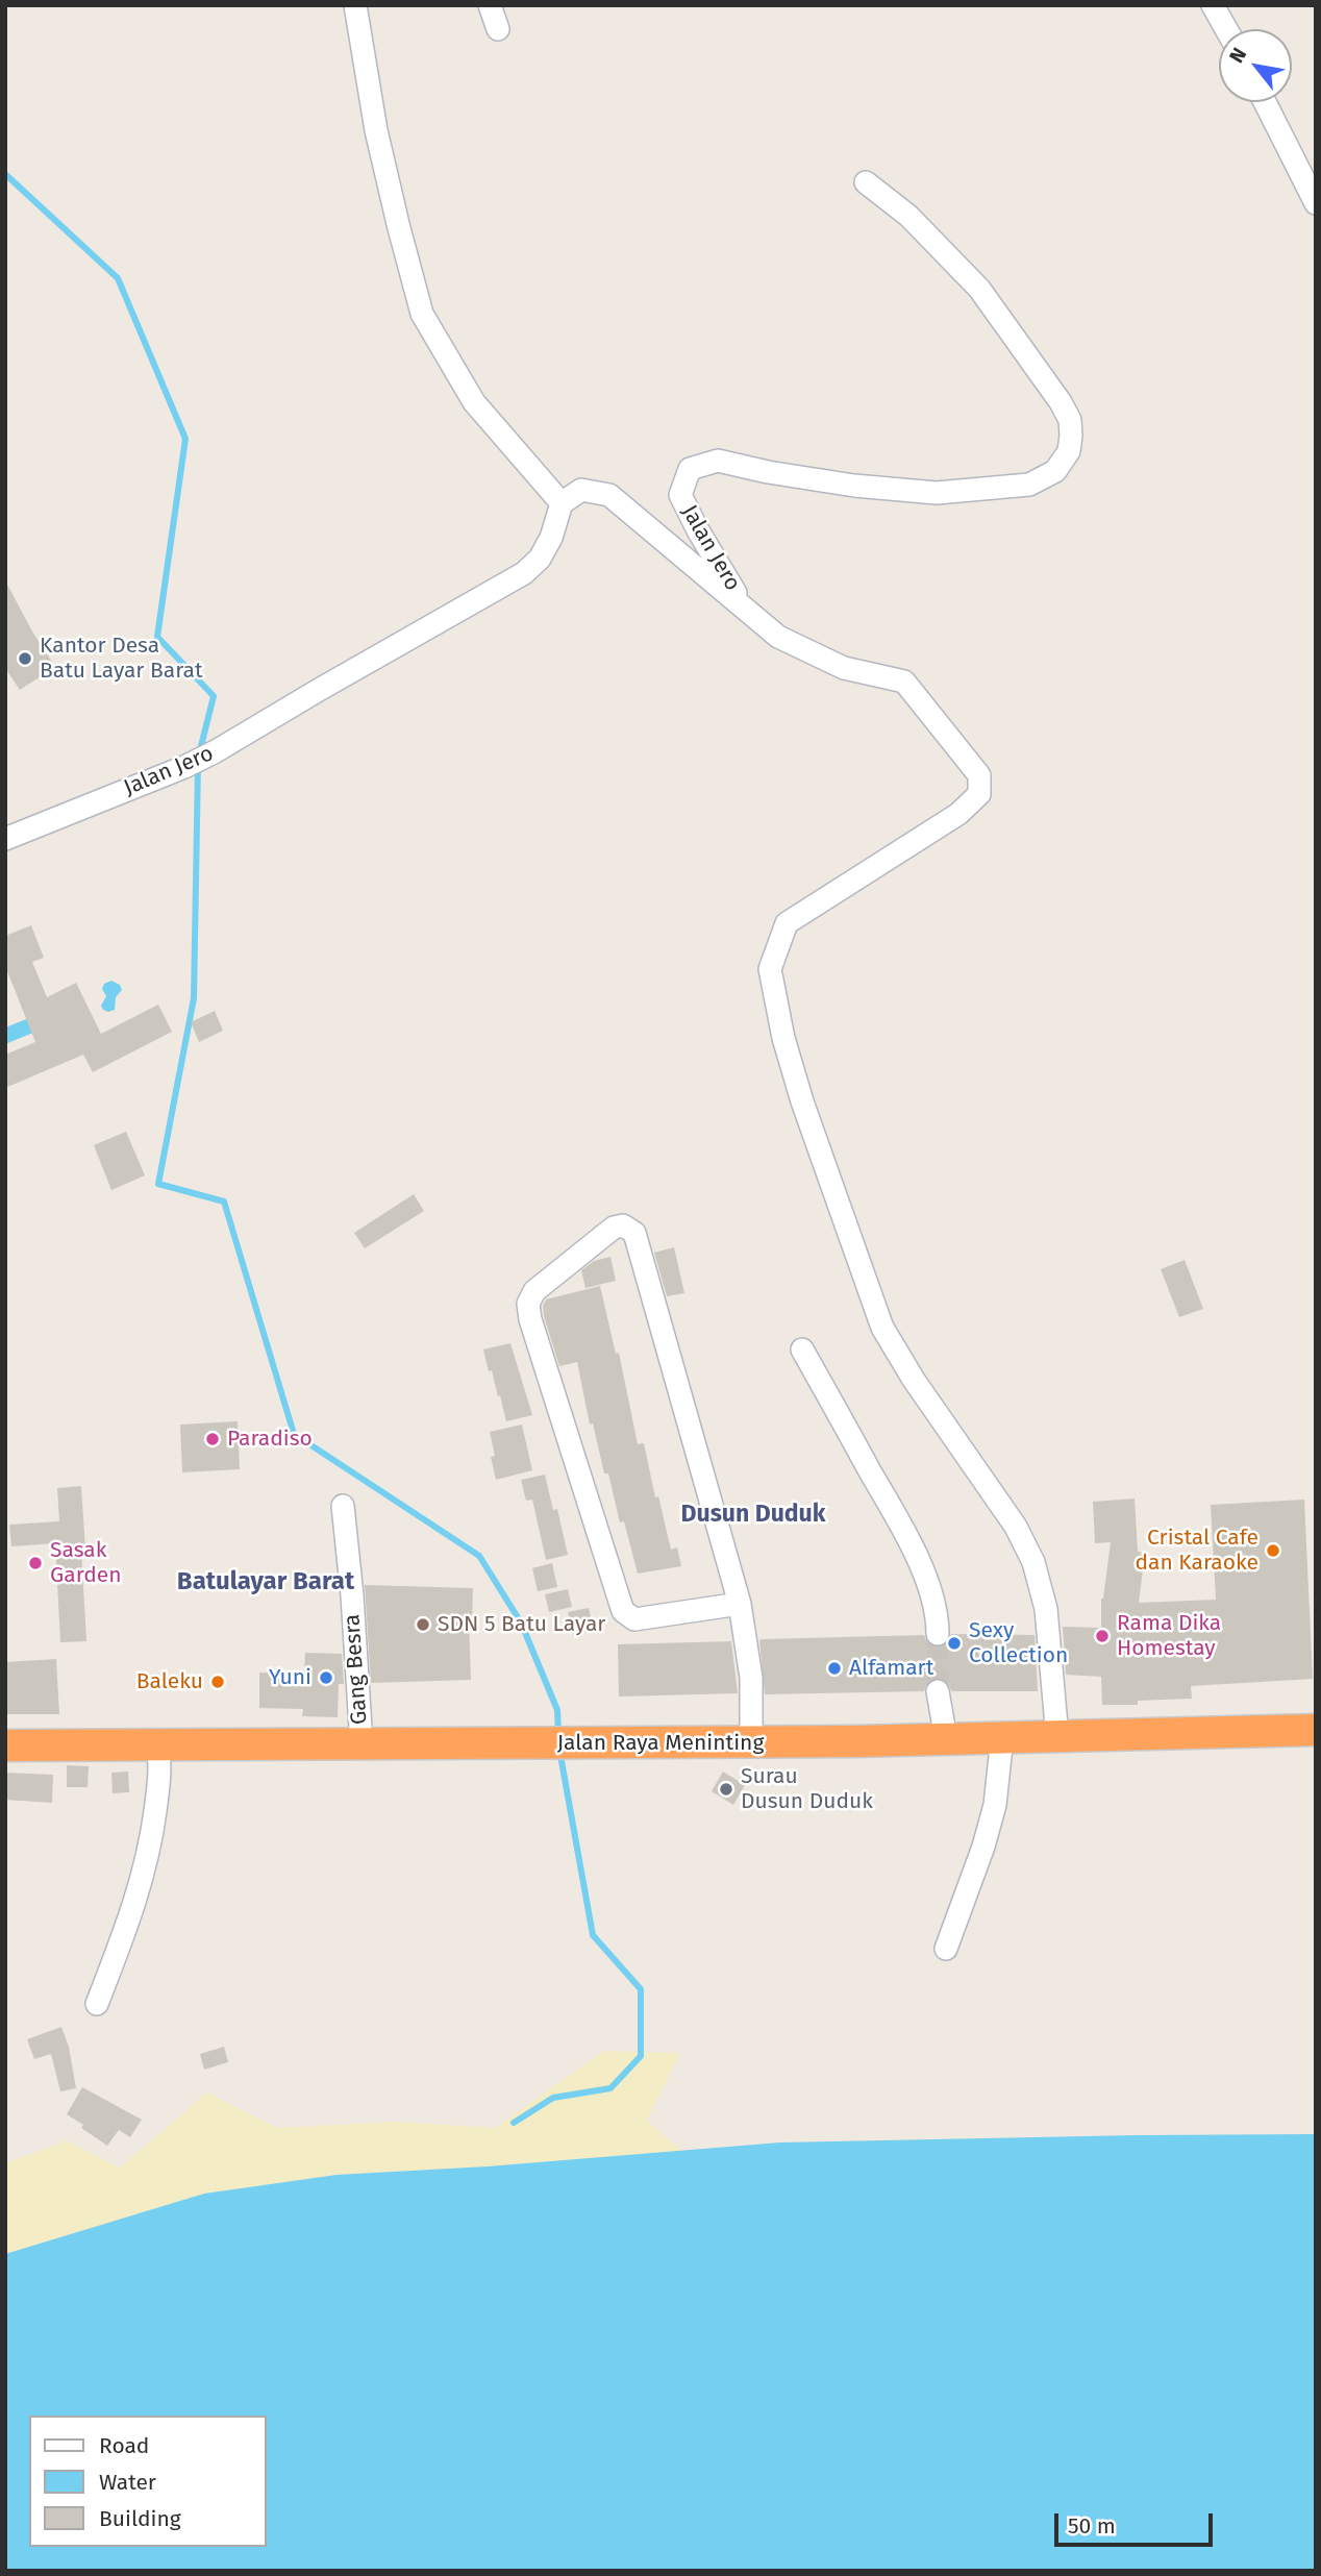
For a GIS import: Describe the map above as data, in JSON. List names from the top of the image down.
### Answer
{
  "streets": {
    "highway": ["Jalan Raya Meninting"],
    "street": ["Jalan Jero", "Gang Besra"]
  },
  "crossings": [
    ["Gang Besra", "Jalan Raya Meninting"]
  ],
  "districts": ["Dusun Duduk", "Batulayar Barat"],
  "places": [
    "Kantor Desa Batu Layar Barat",
    "Paradiso",
    "Cristal Cafe dan Karaoke",
    "Sasak Garden",
    "SDN 5 Batu Layar",
    "Rama Dika Homestay",
    "Sexy Collection",
    "Alfamart",
    "Yuni",
    "Baleku",
    "Surau Dusun Duduk"
  ],
  "legend": ["Road", "Water", "Building"],
  "scale_bar": "50 m",
  "north": "top left"
}
